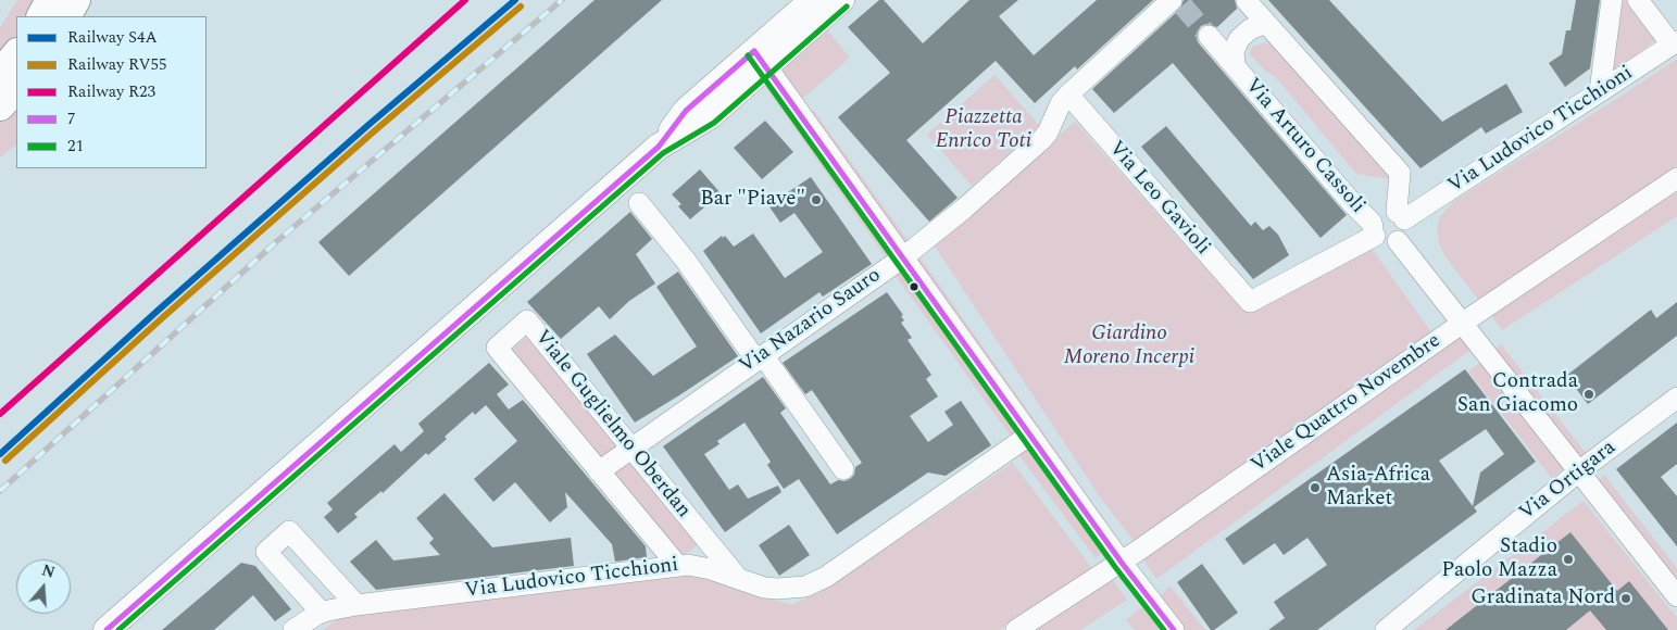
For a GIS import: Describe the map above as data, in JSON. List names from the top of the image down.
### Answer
{
  "streets": {
    "street": [
      "Via Ludovico Ticchioni",
      "Via Arturo Cassoli",
      "Via Leo Gavioli",
      "Via Nazario Sauro",
      "Viale Quattro Novembre",
      "Viale Guglielmo Oberdan",
      "Via Ortigara"
    ]
  },
  "crossings": [
    ["Via Ludovico Ticchioni", "Via Arturo Cassoli"],
    ["Via Ludovico Ticchioni", "Via Leo Gavioli"],
    ["Via Ludovico Ticchioni", "Viale Guglielmo Oberdan"],
    ["Via Arturo Cassoli", "Via Leo Gavioli"],
    ["Via Leo Gavioli", "Via Nazario Sauro"],
    ["Via Nazario Sauro", "Viale Guglielmo Oberdan"]
  ],
  "parks": ["Piazzetta Enrico Toti", "Giardino Moreno Incerpi"],
  "places": [
    "Bar \"Piave\"",
    "Contrada San Giacomo",
    "Asia-Africa Market",
    "Stadio Paolo Mazza",
    "Gradinata Nord"
  ],
  "lines": [
    "rail line S4A",
    "rail line R23",
    "rail line RV55",
    "transit line 21",
    "transit line 7"
  ],
  "legend": [
    "Railway S4A",
    "Railway RV55",
    "Railway R23",
    "7",
    "21"
  ],
  "north": "top"
}
